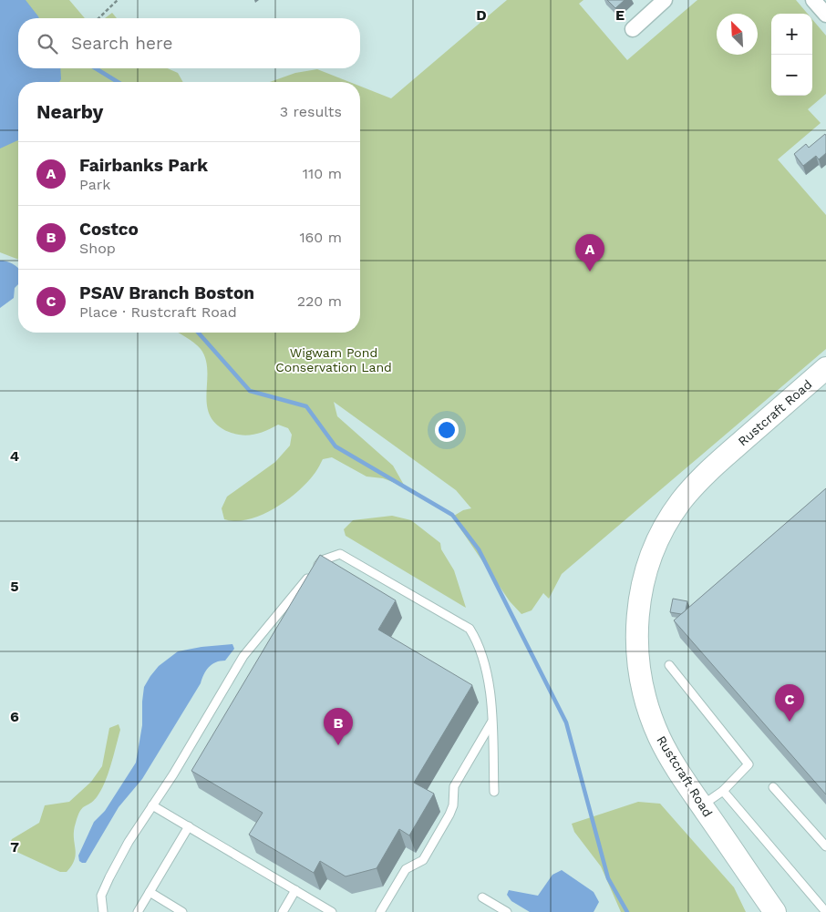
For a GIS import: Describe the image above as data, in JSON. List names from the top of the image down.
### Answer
{
  "streets": {
    "main road": ["Rustcraft Road"]
  },
  "parks": ["Wigwam Pond Conservation Land"],
  "north": "top left",
  "page": {
    "map_buttons": ["+", "−"],
    "search": "Search here",
    "heading": ["Nearby", "3 results"],
    "list": [
      {
        "mark": "A",
        "name": "Fairbanks Park",
        "note": "Park",
        "value": "110 m"
      },
      {
        "mark": "B",
        "name": "Costco",
        "note": "Shop",
        "value": "160 m"
      },
      {
        "mark": "C",
        "name": "PSAV Branch Boston",
        "note": "Place · Rustcraft Road",
        "value": "220 m"
      }
    ],
    "pins": ["A", "C", "B"]
  },
  "grid": {
    "columns": ["D", "E"],
    "rows": [
      "4",
      "5",
      "6",
      "7"
    ]
  }
}
